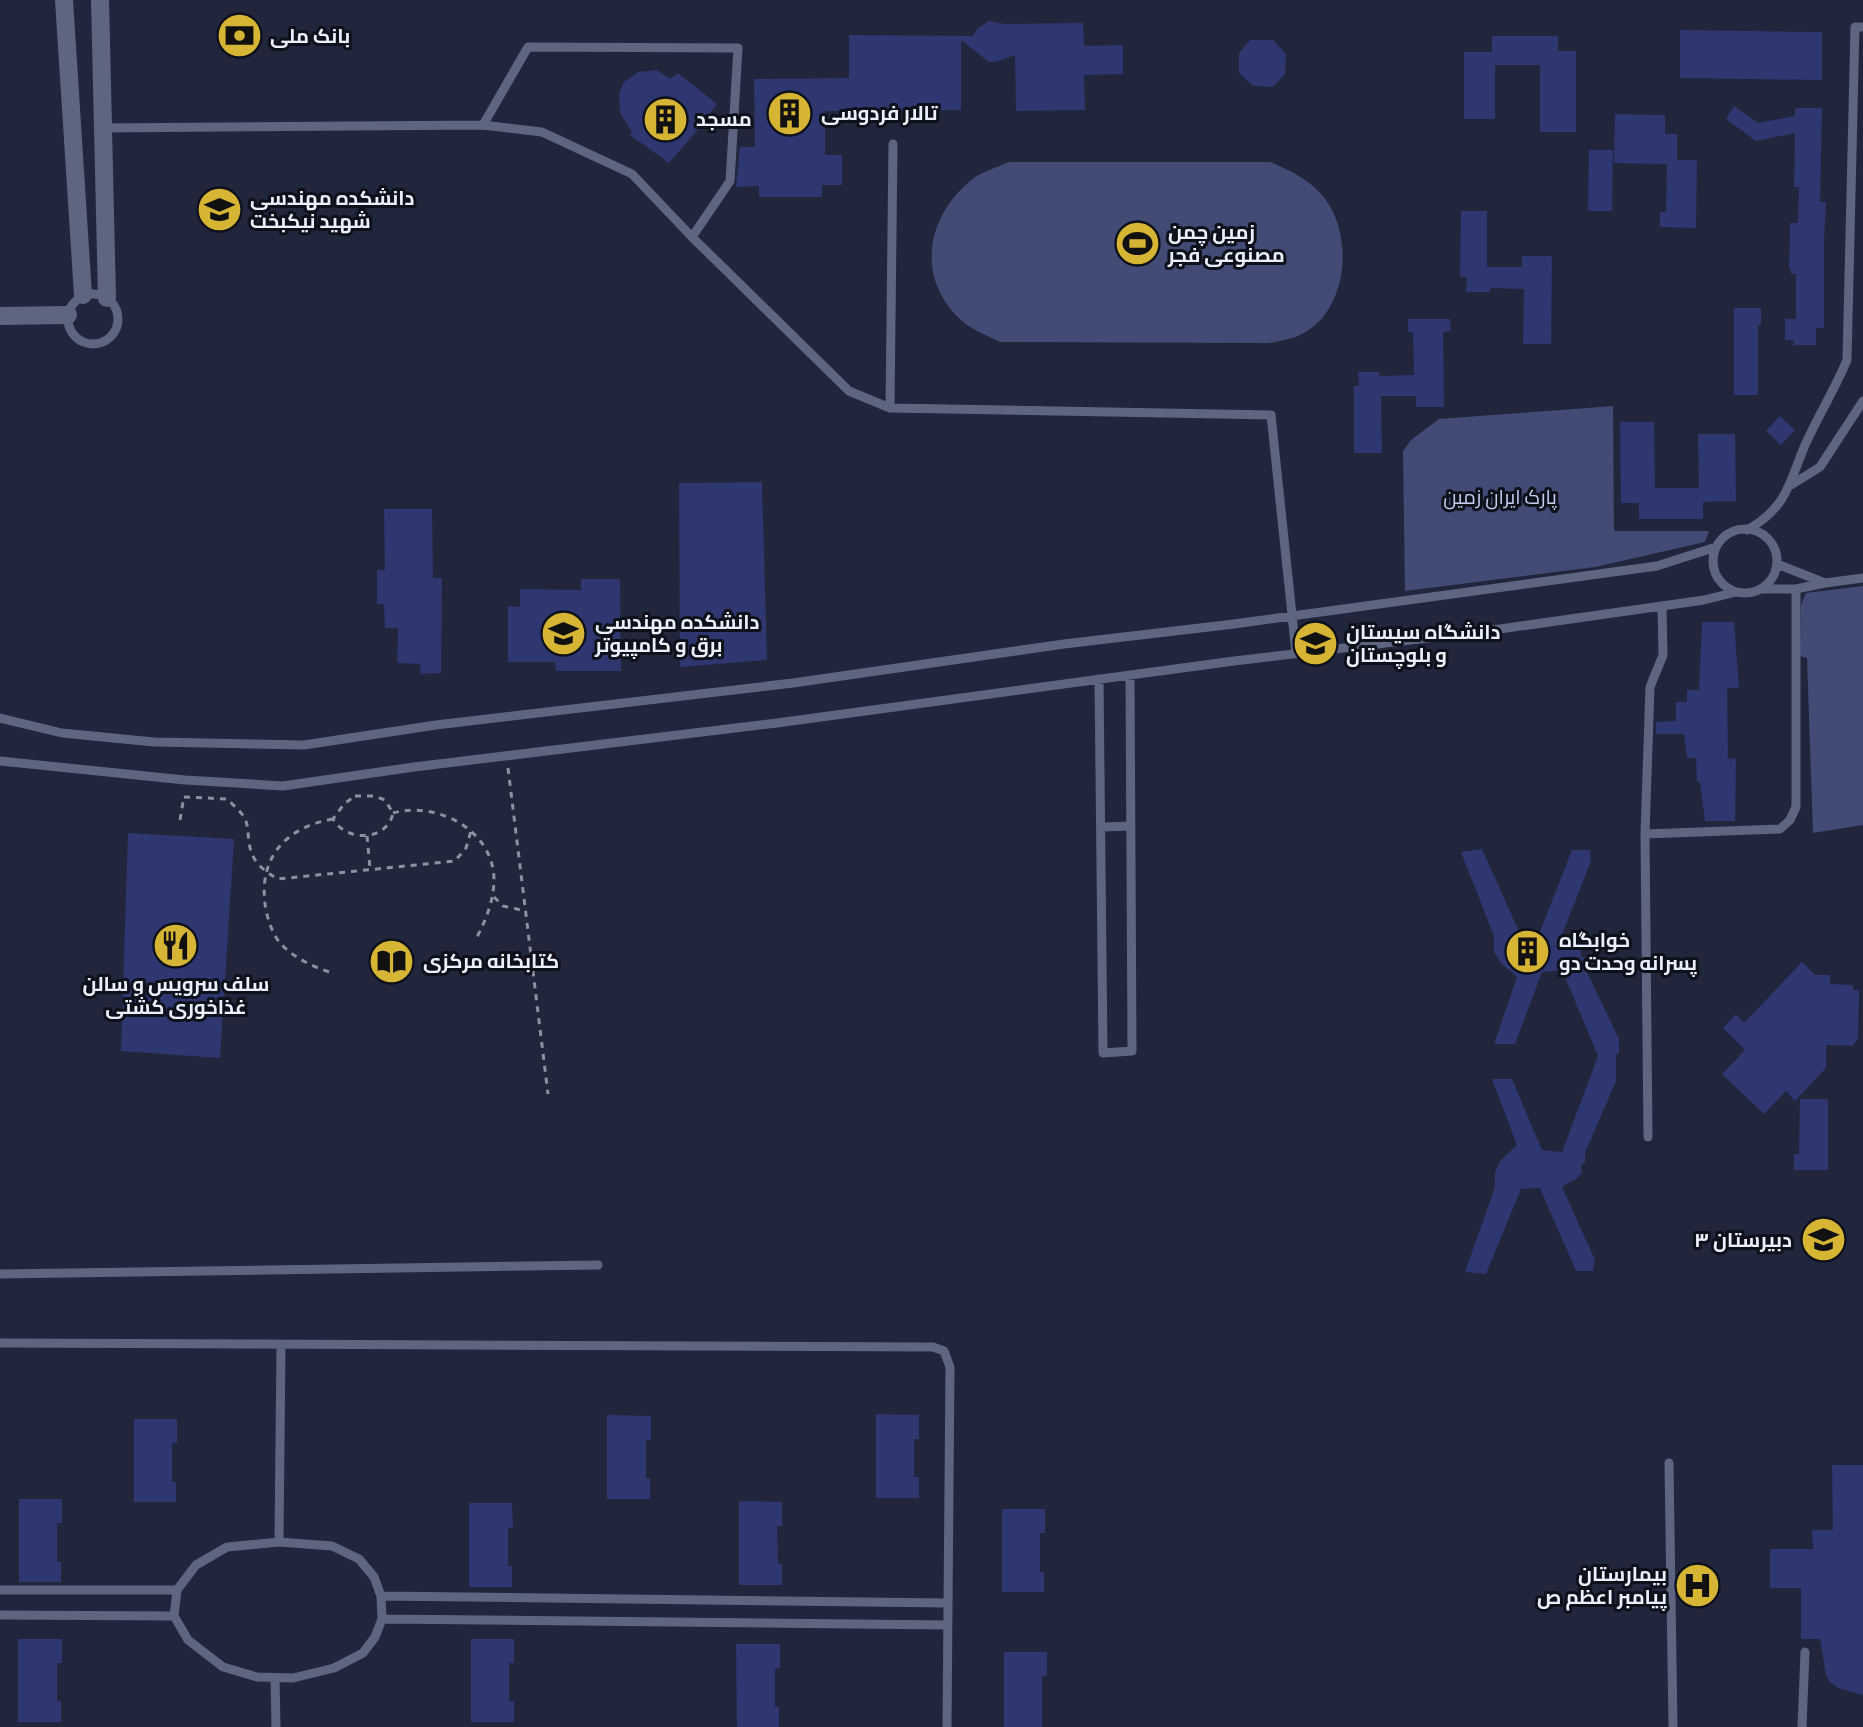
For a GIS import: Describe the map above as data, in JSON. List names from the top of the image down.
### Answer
{
  "parks": ["پارک ایران زمین"],
  "places": {
    "bank": ["بانک ملی"],
    "building": ["تالار فردوسی", "مسجد", "خوابگاه پسرانه وحدت دو"],
    "school or university": [
      "دانشکده مهندسی شهید نیکبخت",
      "دانشکده مهندسی برق و کامپیوتر",
      "دانشگاه سیستان و بلوچستان",
      "دبیرستان ۳"
    ],
    "sports": ["زمین چمن مصنوعی فجر"],
    "restaurant": ["سلف سرویس و سالن غذاخوری کشتی"],
    "library": ["کتابخانه مرکزی"],
    "hospital": ["بیمارستان پیامبر اعظم ص"]
  }
}
